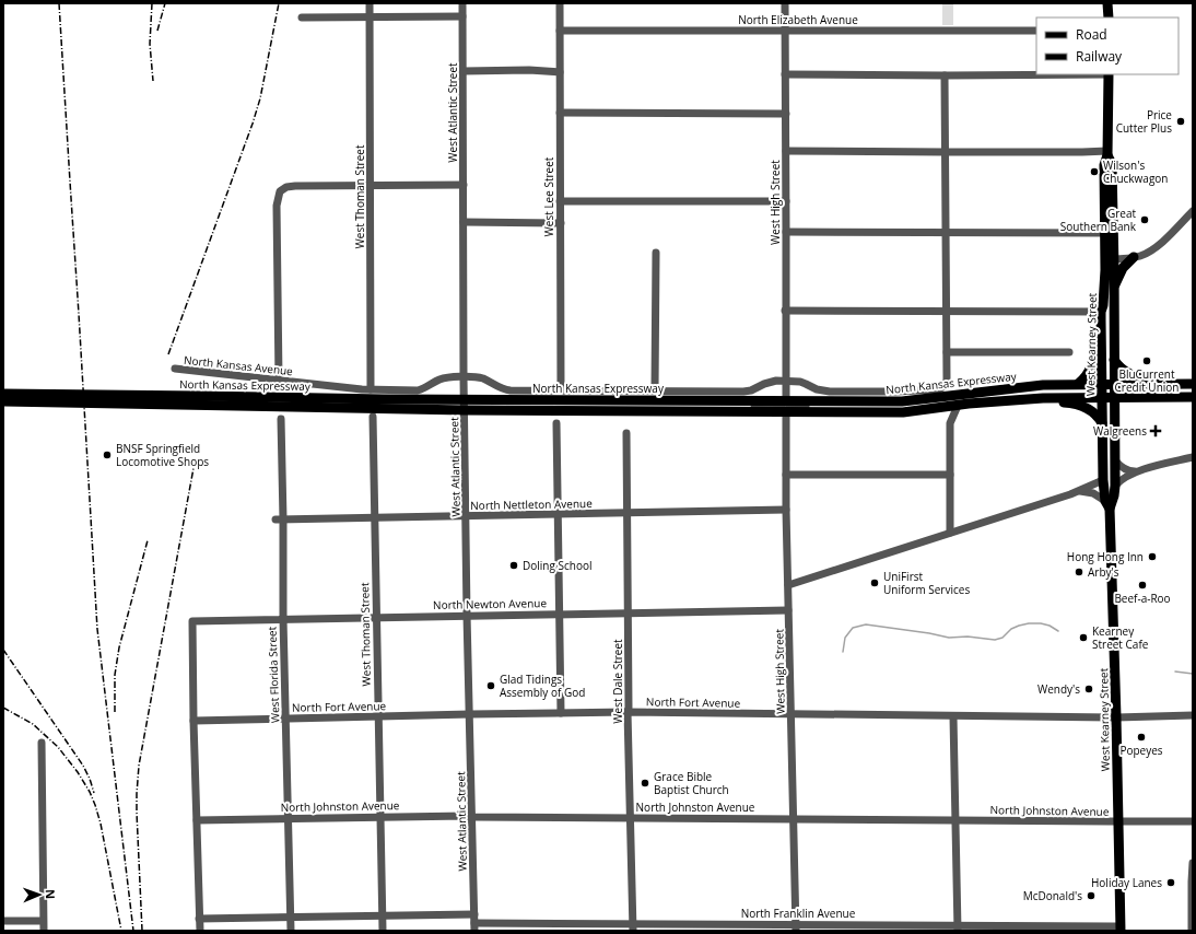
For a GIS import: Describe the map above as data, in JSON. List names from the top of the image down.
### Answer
{
  "streets": {
    "main road": ["West Kearney Street", "North Kansas Expressway"],
    "street": [
      "North Elizabeth Avenue",
      "West Atlantic Street",
      "West Thoman Street",
      "West Lee Street",
      "West High Street",
      "North Kansas Avenue",
      "North Nettleton Avenue",
      "North Newton Avenue",
      "West Florida Street",
      "West Dale Street",
      "North Fort Avenue",
      "North Johnston Avenue",
      "North Franklin Avenue"
    ]
  },
  "crossings": [
    ["North Elizabeth Avenue", "West Lee Street"],
    ["North Elizabeth Avenue", "West High Street"],
    ["West Atlantic Street", "North Kansas Avenue"],
    ["West Atlantic Street", "North Kansas Expressway"],
    ["West Atlantic Street", "North Nettleton Avenue"],
    ["West Atlantic Street", "North Newton Avenue"],
    ["West Atlantic Street", "North Fort Avenue"],
    ["West Atlantic Street", "North Johnston Avenue"],
    ["West Atlantic Street", "North Franklin Avenue"],
    ["West Thoman Street", "North Kansas Avenue"],
    ["West Thoman Street", "North Nettleton Avenue"],
    ["West Thoman Street", "North Newton Avenue"],
    ["West Thoman Street", "North Fort Avenue"],
    ["West Thoman Street", "North Johnston Avenue"],
    ["West Thoman Street", "North Franklin Avenue"],
    ["West Lee Street", "North Kansas Avenue"],
    ["West High Street", "North Kansas Avenue"],
    ["West High Street", "North Kansas Expressway"],
    ["West High Street", "North Nettleton Avenue"],
    ["West High Street", "North Newton Avenue"],
    ["West High Street", "North Fort Avenue"],
    ["West High Street", "North Johnston Avenue"],
    ["West High Street", "North Franklin Avenue"],
    ["West Kearney Street", "North Kansas Expressway"],
    ["West Kearney Street", "North Fort Avenue"],
    ["West Kearney Street", "North Johnston Avenue"],
    ["West Kearney Street", "North Franklin Avenue"],
    ["North Nettleton Avenue", "West Florida Street"],
    ["North Nettleton Avenue", "West Dale Street"],
    ["North Newton Avenue", "West Florida Street"],
    ["North Newton Avenue", "West Dale Street"],
    ["North Newton Avenue", "North Fort Avenue"],
    ["West Florida Street", "North Fort Avenue"],
    ["West Florida Street", "North Johnston Avenue"],
    ["West Florida Street", "North Franklin Avenue"],
    ["West Dale Street", "North Fort Avenue"],
    ["West Dale Street", "North Johnston Avenue"],
    ["West Dale Street", "North Franklin Avenue"]
  ],
  "places": {
    "other": [
      "Price Cutter Plus",
      "Wilson's Chuckwagon",
      "Great Southern Bank",
      "BluCurrent Credit Union",
      "BNSF Springfield Locomotive Shops",
      "Hong Hong Inn",
      "Doling School",
      "Arby's",
      "UniFirst Uniform Services",
      "Beef-a-Roo",
      "Kearney Street Cafe",
      "Glad Tidings Assembly of God",
      "Wendy's",
      "Popeyes",
      "Grace Bible Baptist Church",
      "Holiday Lanes",
      "McDonald's"
    ],
    "health": ["Walgreens"]
  },
  "legend": ["Road", "Railway"],
  "north": "right"
}
